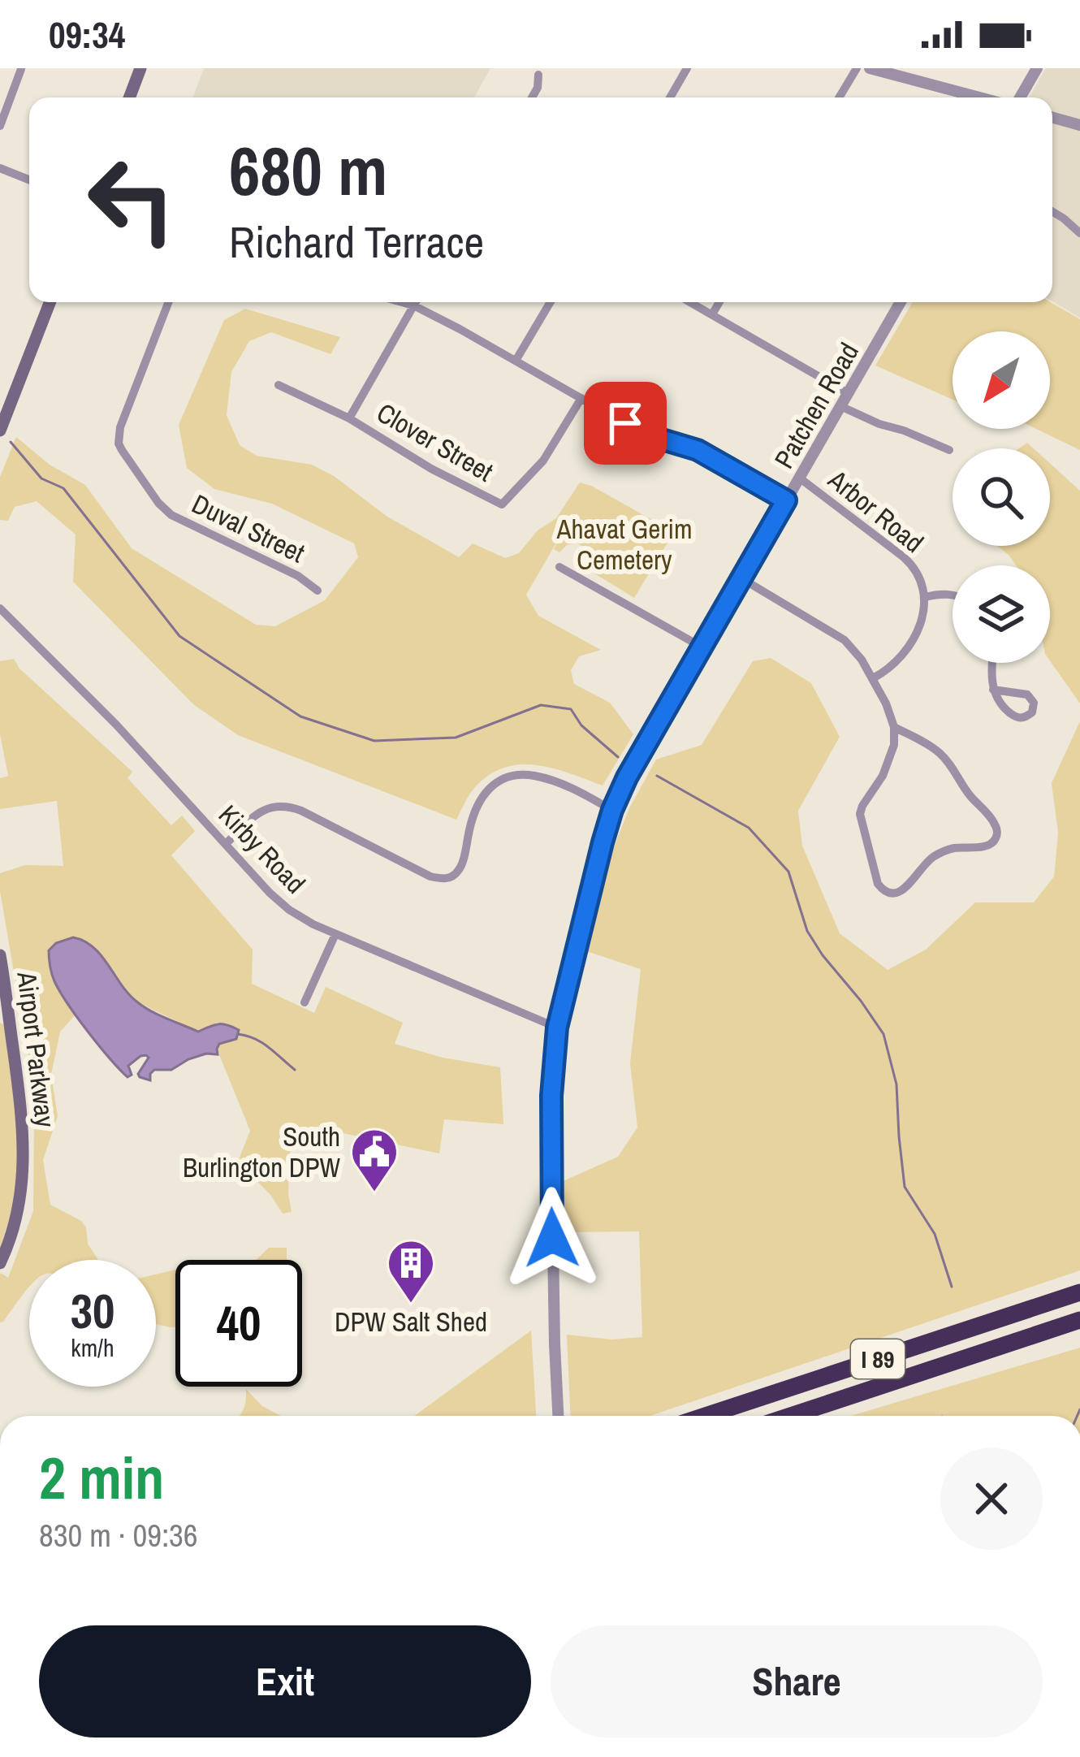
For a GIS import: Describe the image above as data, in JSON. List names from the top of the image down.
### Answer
{
  "streets": {
    "highway": ["I 89"],
    "main road": ["Airport Parkway"],
    "street": [
      "Patchen Road",
      "Clover Street",
      "Arbor Road",
      "Duval Street",
      "Kirby Road"
    ]
  },
  "crossings": [
    ["Patchen Road", "Arbor Road"],
    ["Patchen Road", "Kirby Road"]
  ],
  "parks": ["Ahavat Gerim Cemetery"],
  "places": {
    "public building": ["South Burlington DPW"],
    "building": ["DPW Salt Shed"]
  },
  "north": "bottom left",
  "page": {
    "status": "09:34",
    "turn": ["680 m", "Richard Terrace"],
    "speed": "30 km/h",
    "limit": "40",
    "heading": ["2 min", "830 m · 09:36"],
    "buttons": ["Exit", "Share"]
  }
}
